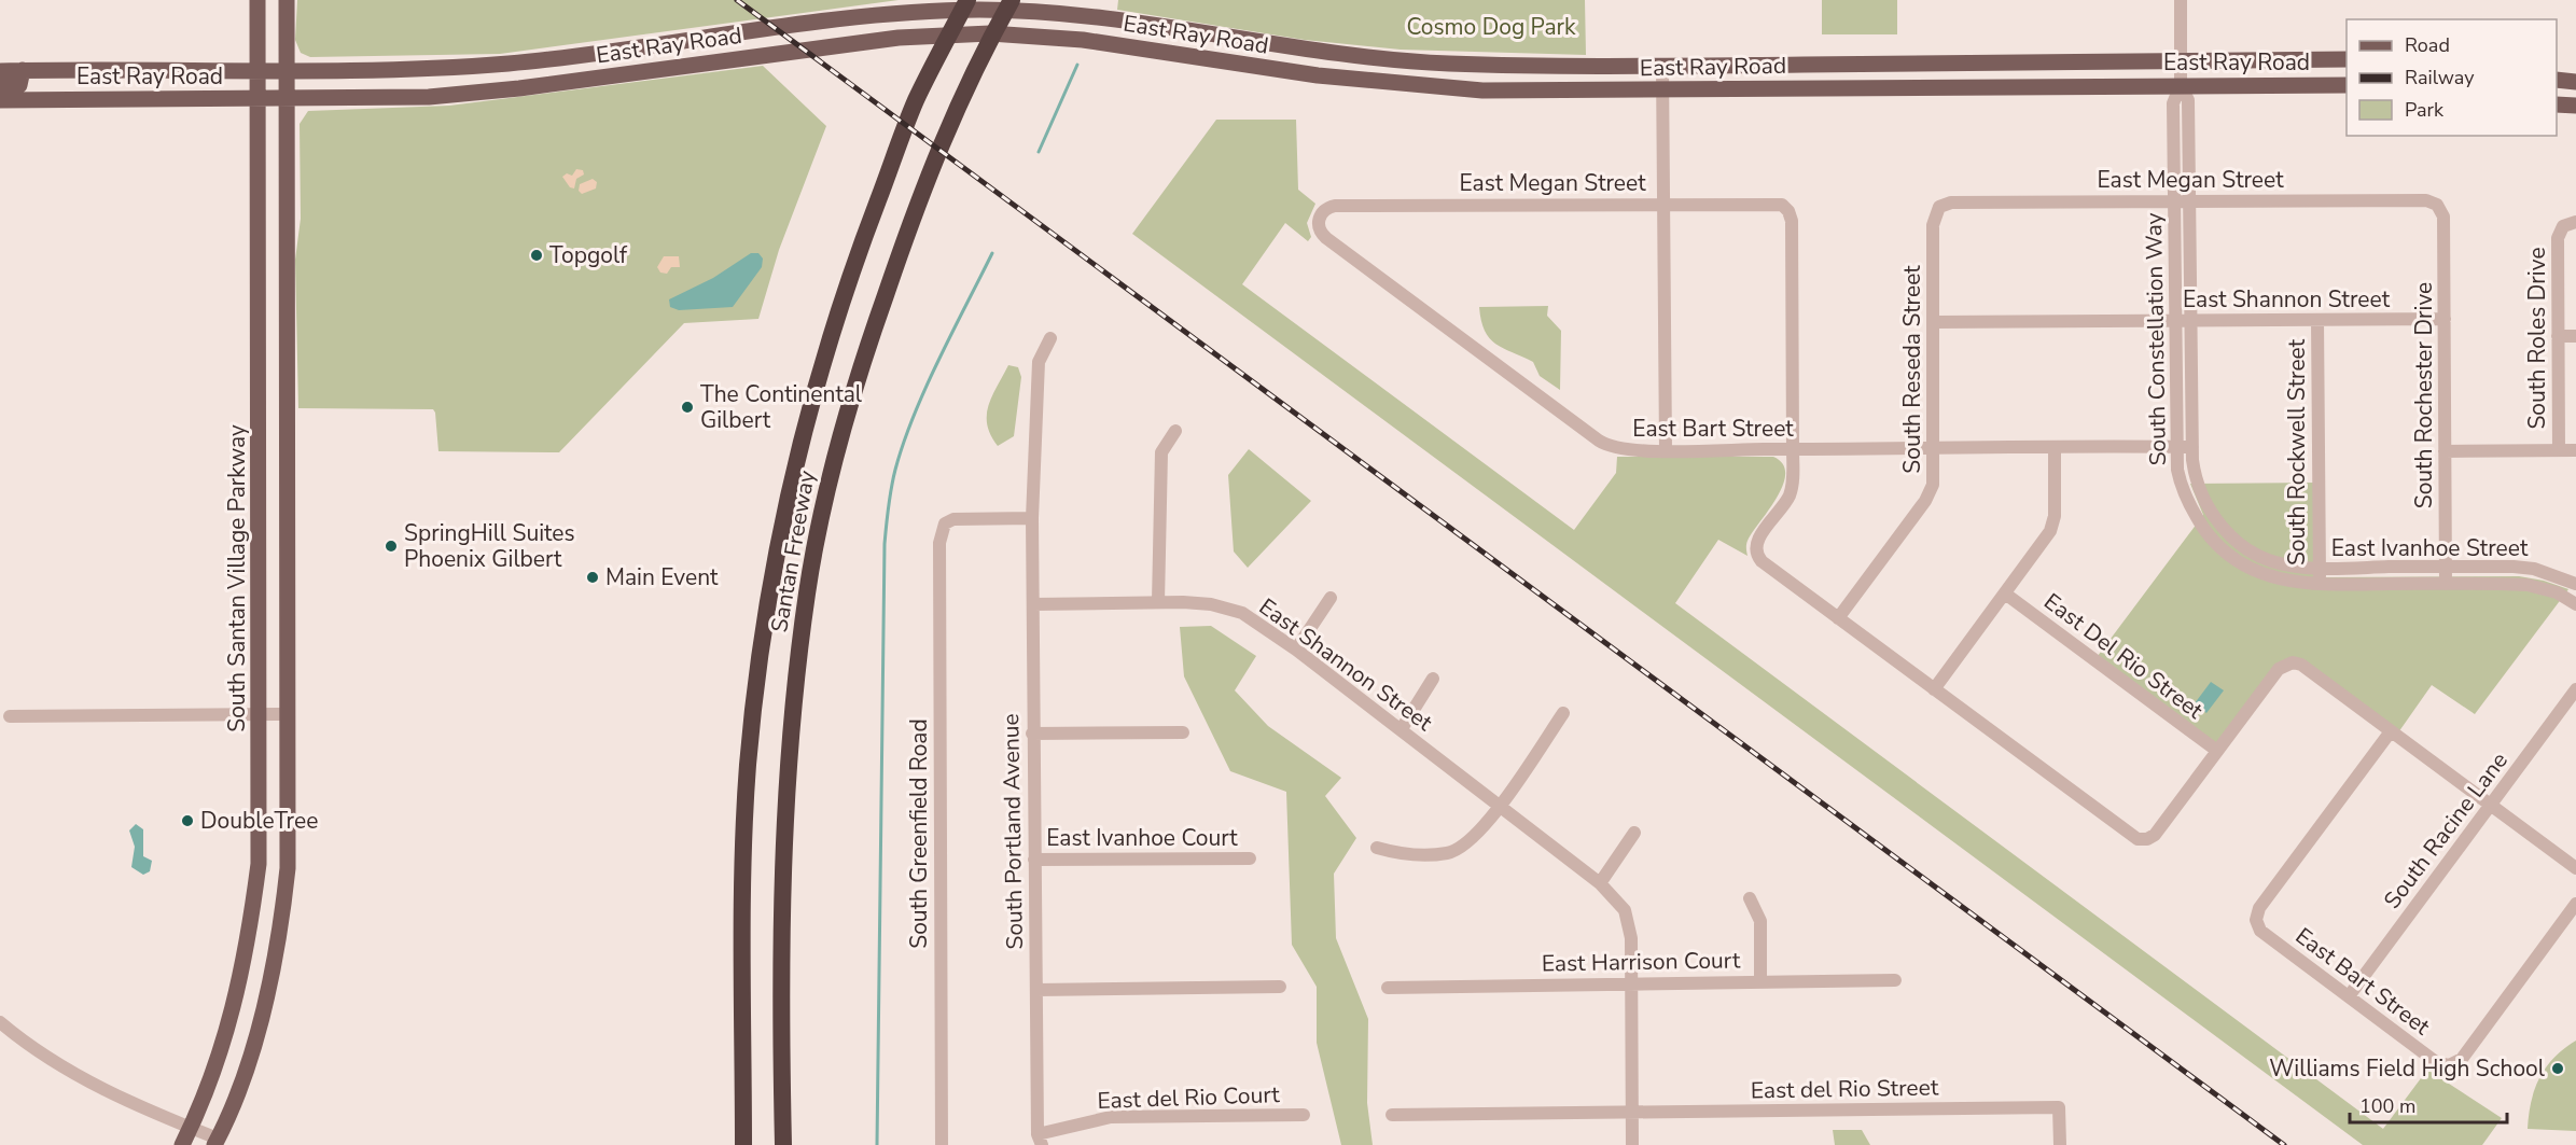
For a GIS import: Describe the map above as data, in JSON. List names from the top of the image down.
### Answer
{
  "streets": {
    "highway": ["Santan Freeway"],
    "main road": ["East Ray Road", "South Santan Village Parkway"],
    "street": [
      "East Megan Street",
      "East Shannon Street",
      "South Roles Drive",
      "South Constellation Way",
      "South Reseda Street",
      "South Rochester Drive",
      "East Bart Street",
      "South Rockwell Street",
      "East Ivanhoe Street",
      "East Del Rio Street",
      "South Racine Lane",
      "South Portland Avenue",
      "South Greenfield Road",
      "East Ivanhoe Court",
      "East Harrison Court",
      "East del Rio Street",
      "East del Rio Court"
    ]
  },
  "crossings": [
    ["East Ray Road", "South Constellation Way"],
    ["East Ray Road", "South Santan Village Parkway"],
    ["East Megan Street", "South Constellation Way"],
    ["East Megan Street", "South Reseda Street"],
    ["East Megan Street", "South Rochester Drive"],
    ["East Megan Street", "East Bart Street"],
    ["East Shannon Street", "South Constellation Way"],
    ["East Shannon Street", "South Reseda Street"],
    ["East Shannon Street", "South Rochester Drive"],
    ["East Shannon Street", "South Rockwell Street"],
    ["East Shannon Street", "South Portland Avenue"],
    ["East Shannon Street", "East Harrison Court"],
    ["East Shannon Street", "East del Rio Street"],
    ["South Constellation Way", "East Bart Street"],
    ["South Constellation Way", "South Rockwell Street"],
    ["South Constellation Way", "East Ivanhoe Street"],
    ["South Reseda Street", "East Bart Street"],
    ["South Rochester Drive", "East Ivanhoe Street"],
    ["East Bart Street", "South Racine Lane"],
    ["South Rockwell Street", "East Ivanhoe Street"],
    ["South Portland Avenue", "South Greenfield Road"],
    ["South Portland Avenue", "East Ivanhoe Court"],
    ["South Portland Avenue", "East del Rio Court"]
  ],
  "parks": ["Cosmo Dog Park"],
  "places": [
    "Topgolf",
    "The Continental Gilbert",
    "SpringHill Suites Phoenix Gilbert",
    "Main Event",
    "DoubleTree",
    "Williams Field High School"
  ],
  "legend": ["Road", "Railway", "Park"],
  "scale_bar": "100 m"
}
